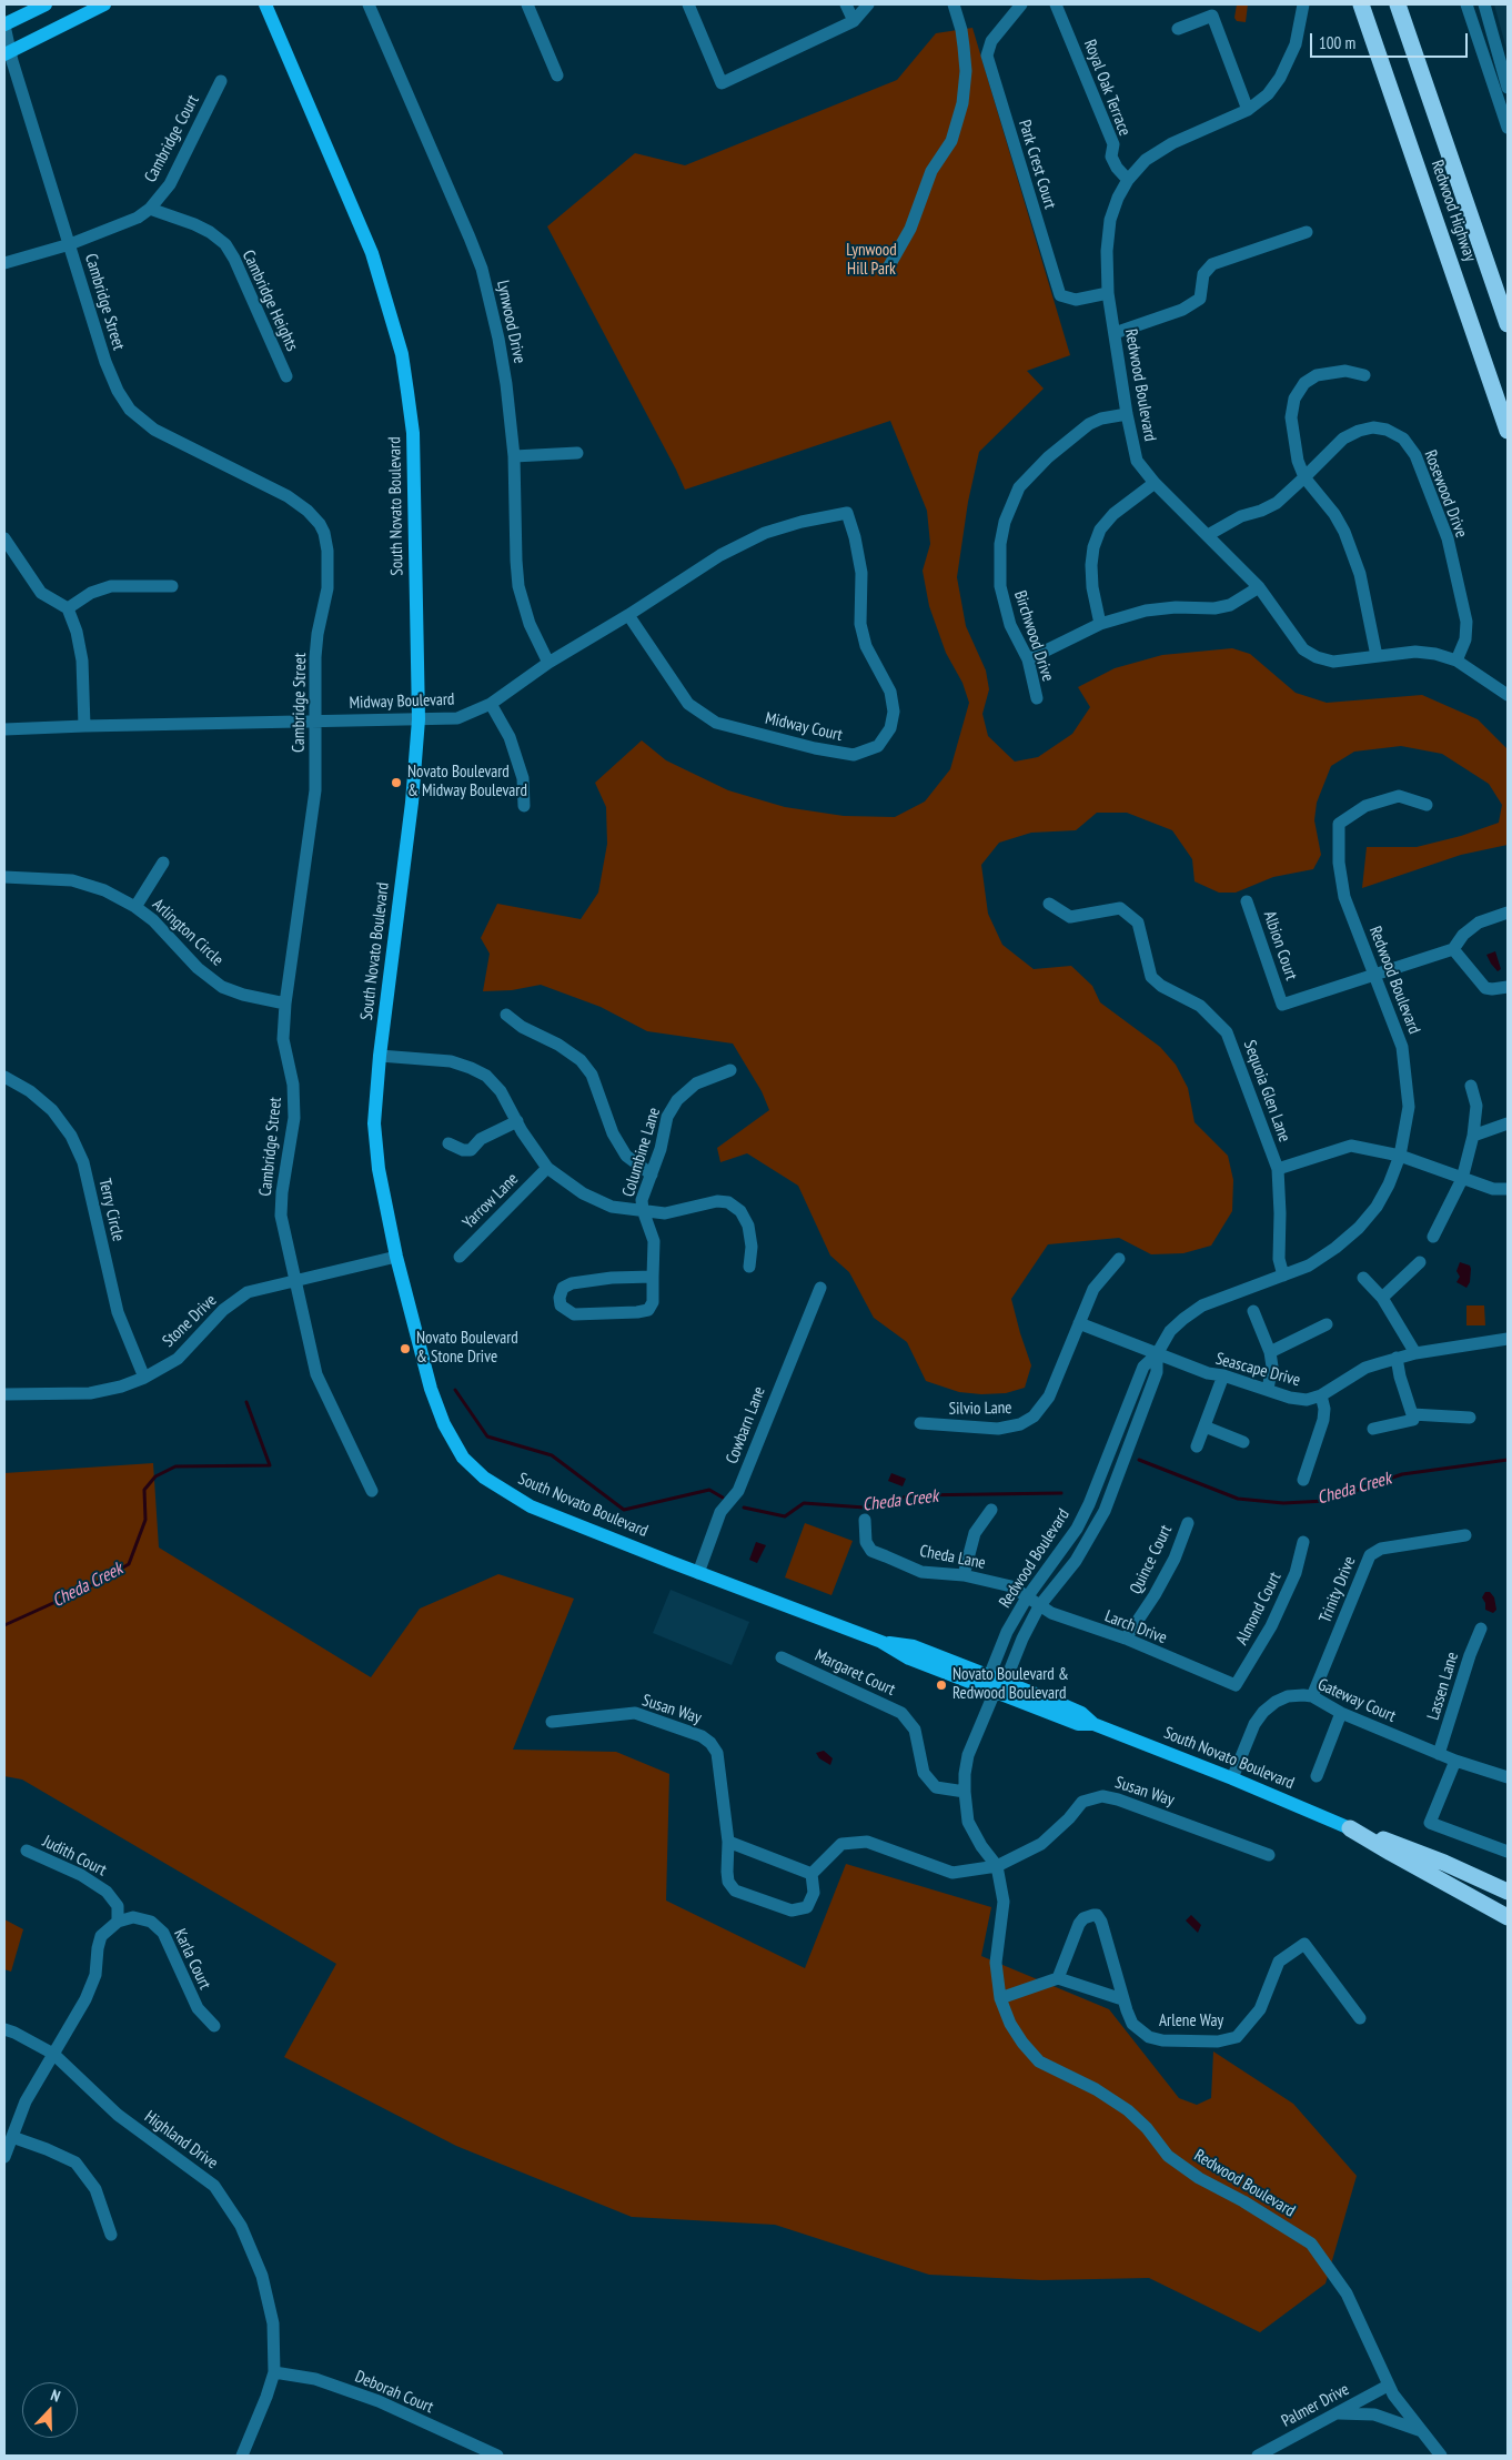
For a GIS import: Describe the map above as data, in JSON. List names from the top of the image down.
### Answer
{
  "streets": {
    "highway": ["Redwood Highway"],
    "main road": ["South Novato Boulevard"],
    "street": [
      "Royal Oak Terrace",
      "Cambridge Court",
      "Park Crest Court",
      "Cambridge Heights",
      "Cambridge Street",
      "Lynwood Drive",
      "Redwood Boulevard",
      "Rosewood Drive",
      "Birchwood Drive",
      "Midway Boulevard",
      "Midway Court",
      "Arlington Circle",
      "Albion Court",
      "Sequoia Glen Lane",
      "Columbine Lane",
      "Yarrow Lane",
      "Terry Circle",
      "Stone Drive",
      "Seascape Drive",
      "Silvio Lane",
      "Cowbarn Lane",
      "Cheda Lane",
      "Quince Court",
      "Trinity Drive",
      "Almond Court",
      "Larch Drive",
      "Margaret Court",
      "Lassen Lane",
      "Gateway Court",
      "Susan Way",
      "Judith Court",
      "Karla Court",
      "Arlene Way",
      "Highland Drive",
      "Deborah Court",
      "Palmer Drive"
    ]
  },
  "crossings": [
    ["Royal Oak Terrace", "Redwood Boulevard"],
    ["Cambridge Court", "Cambridge Heights"],
    ["Park Crest Court", "Redwood Boulevard"],
    ["Cambridge Street", "Midway Boulevard"],
    ["Cambridge Street", "Arlington Circle"],
    ["Cambridge Street", "Stone Drive"],
    ["Lynwood Drive", "Midway Boulevard"],
    ["Redwood Boulevard", "Rosewood Drive"],
    ["Redwood Boulevard", "South Novato Boulevard"],
    ["Redwood Boulevard", "Birchwood Drive"],
    ["Redwood Boulevard", "Albion Court"],
    ["Redwood Boulevard", "Sequoia Glen Lane"],
    ["Redwood Boulevard", "Seascape Drive"],
    ["Redwood Boulevard", "Cheda Lane"],
    ["Redwood Boulevard", "Larch Drive"],
    ["Redwood Boulevard", "Margaret Court"],
    ["Redwood Boulevard", "Susan Way"],
    ["Redwood Boulevard", "Palmer Drive"],
    ["South Novato Boulevard", "Midway Boulevard"],
    ["South Novato Boulevard", "Stone Drive"],
    ["South Novato Boulevard", "Cowbarn Lane"],
    ["South Novato Boulevard", "Gateway Court"],
    ["Midway Boulevard", "Midway Court"],
    ["Terry Circle", "Stone Drive"],
    ["Cheda Lane", "Larch Drive"],
    ["Quince Court", "Larch Drive"],
    ["Trinity Drive", "Gateway Court"],
    ["Almond Court", "Larch Drive"],
    ["Lassen Lane", "Gateway Court"],
    ["Judith Court", "Karla Court"],
    ["Highland Drive", "Deborah Court"]
  ],
  "water": ["Cheda Creek"],
  "parks": ["Lynwood Hill Park"],
  "places": ["Novato Boulevard & Midway Boulevard", "Novato Boulevard & Stone Drive", "Novato Boulevard & Redwood Boulevard"],
  "scale_bar": "100 m",
  "north": "top"
}
